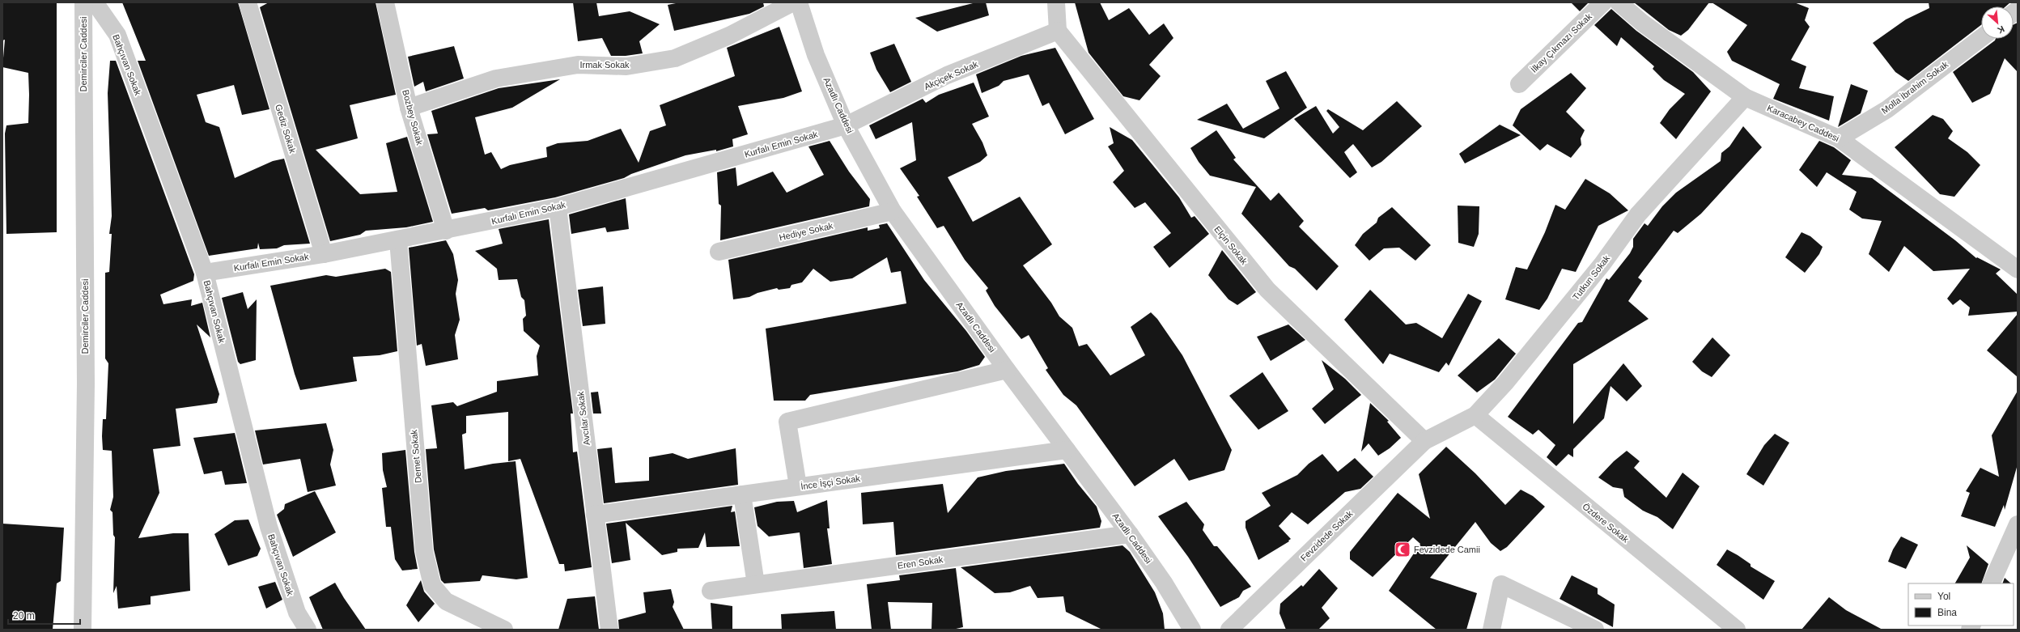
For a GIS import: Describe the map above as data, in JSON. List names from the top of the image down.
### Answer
{
  "streets": {
    "street": [
      "İlkay Çıkmazı Sokak",
      "Demirciler Caddesi",
      "Bahçıvan Sokak",
      "Irmak Sokak",
      "Akçiçek Sokak",
      "Molla İbrahim Sokak",
      "Azadlı Caddesi",
      "Bozbey Sokak",
      "Karacabey Caddesi",
      "Gediz Sokak",
      "Kurfalı Emin Sokak",
      "Hediye Sokak",
      "Elçin Sokak",
      "Tutkun Sokak",
      "Avcılar Sokak",
      "Demet Sokak",
      "İnce İşçi Sokak",
      "Özdere Sokak",
      "Fevzidede Sokak",
      "Eren Sokak"
    ]
  },
  "crossings": [
    ["Bahçıvan Sokak", "Kurfalı Emin Sokak"],
    ["Irmak Sokak", "Bozbey Sokak"],
    ["Akçiçek Sokak", "Azadlı Caddesi"],
    ["Akçiçek Sokak", "Kurfalı Emin Sokak"],
    ["Akçiçek Sokak", "Elçin Sokak"],
    ["Molla İbrahim Sokak", "Karacabey Caddesi"],
    ["Azadlı Caddesi", "Kurfalı Emin Sokak"],
    ["Azadlı Caddesi", "Hediye Sokak"],
    ["Azadlı Caddesi", "İnce İşçi Sokak"],
    ["Azadlı Caddesi", "Eren Sokak"],
    ["Bozbey Sokak", "Kurfalı Emin Sokak"],
    ["Karacabey Caddesi", "Tutkun Sokak"],
    ["Gediz Sokak", "Kurfalı Emin Sokak"],
    ["Kurfalı Emin Sokak", "Avcılar Sokak"],
    ["Kurfalı Emin Sokak", "Demet Sokak"],
    ["Elçin Sokak", "Tutkun Sokak"],
    ["Elçin Sokak", "Fevzidede Sokak"],
    ["Tutkun Sokak", "Özdere Sokak"],
    ["Tutkun Sokak", "Fevzidede Sokak"],
    ["Avcılar Sokak", "İnce İşçi Sokak"]
  ],
  "places": {
    "mosque": ["Fevzidede Camii"]
  },
  "legend": ["Yol", "Bina"],
  "scale_bar": "20 m",
  "north": "bottom right"
}
